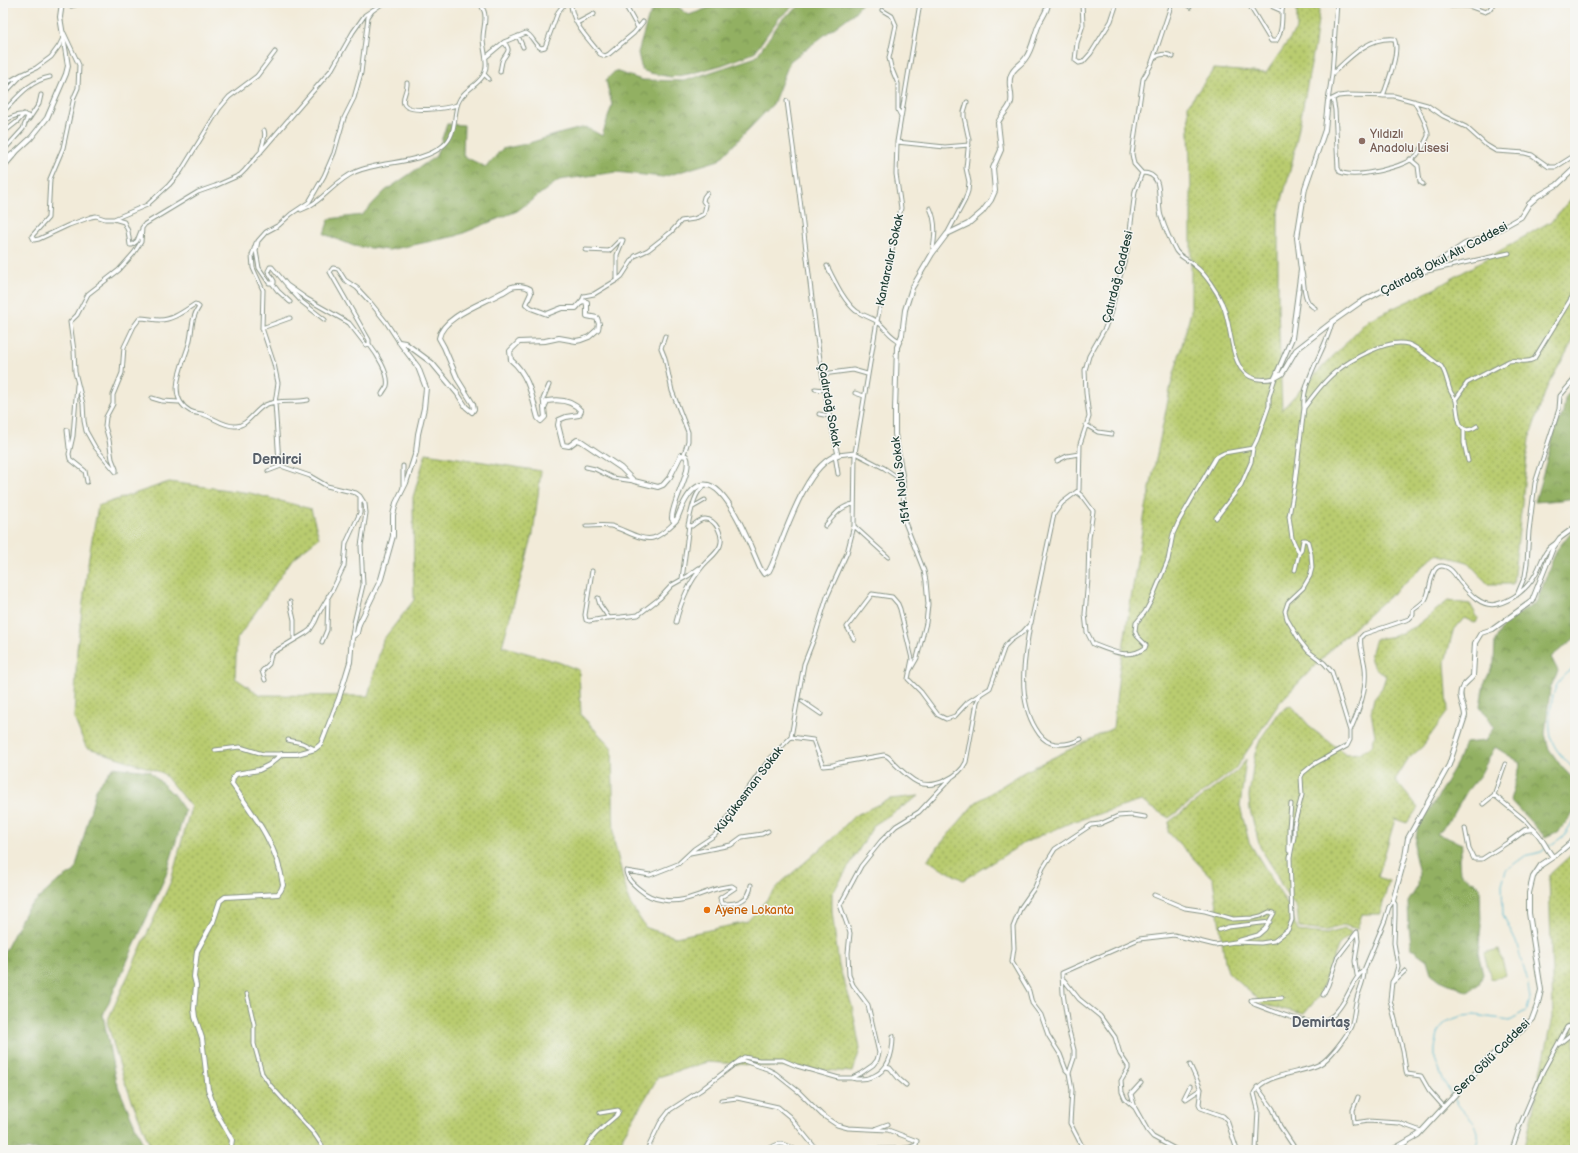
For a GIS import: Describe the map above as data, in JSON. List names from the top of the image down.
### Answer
{
  "streets": {
    "street": [
      "Çatırdağ Okul Altı Caddesi",
      "Kantarcılar Sokak",
      "Çatırdağ Caddesi",
      "Çadırdağ Sokak",
      "1514 Nolu Sokak",
      "Küçükosman Sokak",
      "Sera Gölü Caddesi"
    ]
  },
  "crossings": [
    ["Kantarcılar Sokak", "Küçükosman Sokak"]
  ],
  "districts": ["Demirci", "Demirtaş"],
  "places": ["Yıldızlı Anadolu Lisesi", "Ayene Lokanta"]
}
